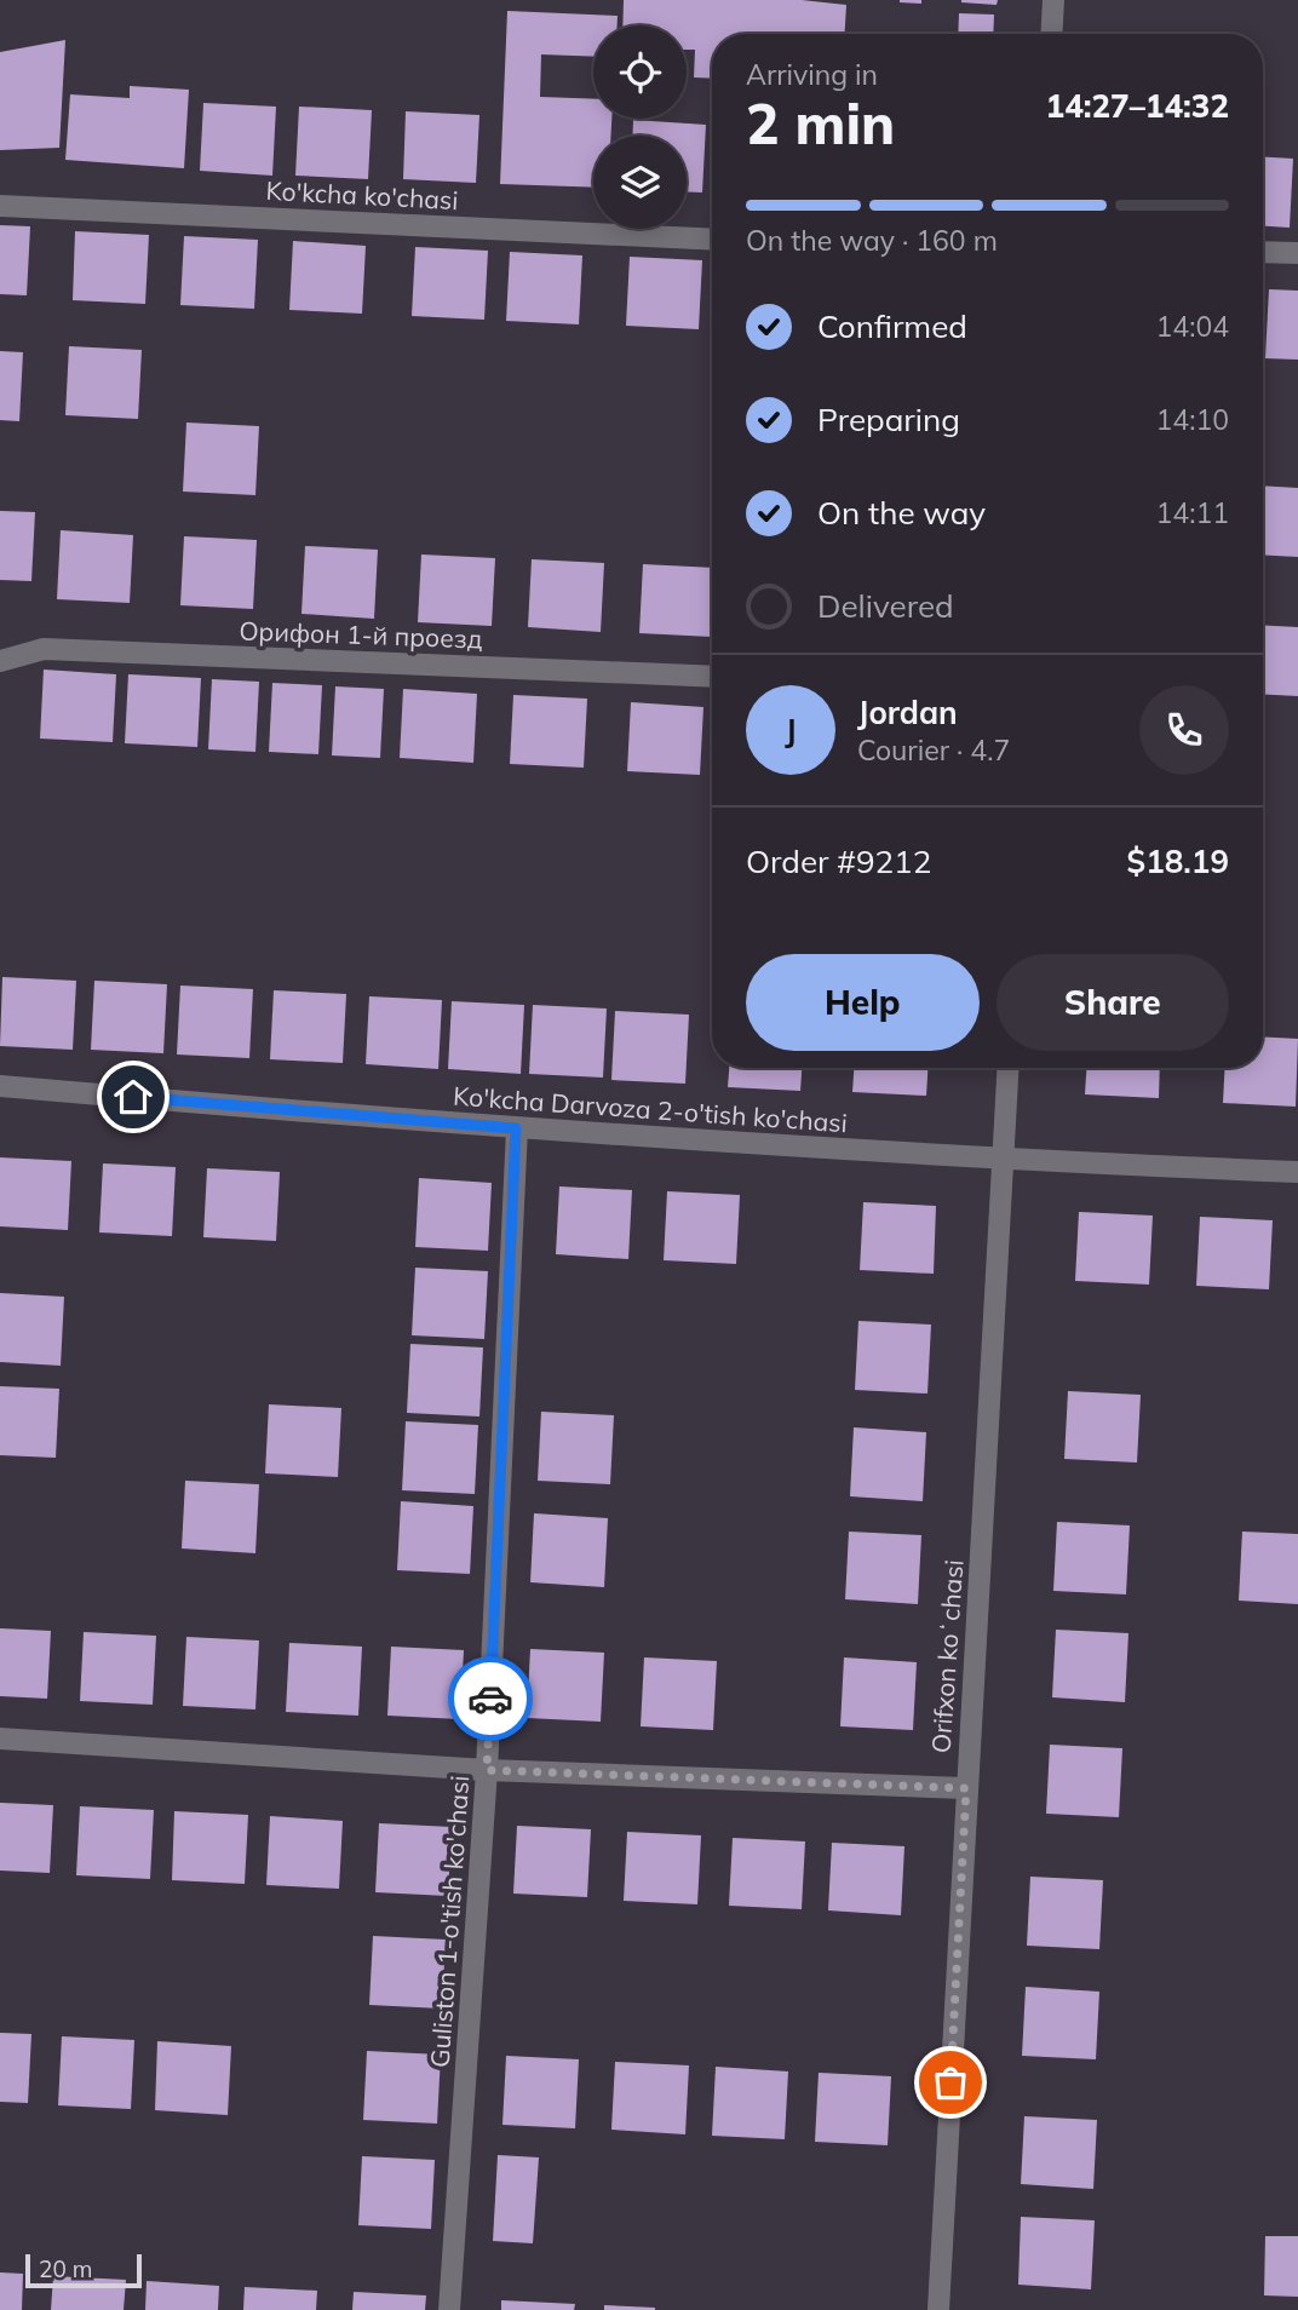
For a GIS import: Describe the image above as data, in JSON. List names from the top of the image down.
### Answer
{
  "streets": {
    "street": [
      "Ko'kcha ko'chasi",
      "Орифон 1-й проезд",
      "Ko'kcha Darvoza 2-o'tish ko'chasi",
      "Orifxon koʻchasi",
      "Guliston 1-o'tish ko'chasi"
    ]
  },
  "crossings": [
    ["Ko'kcha Darvoza 2-o'tish ko'chasi", "Orifxon koʻchasi"],
    ["Ko'kcha Darvoza 2-o'tish ko'chasi", "Guliston 1-o'tish ko'chasi"]
  ],
  "scale_bar": "20 m",
  "page": {
    "heading": ["2 min", "Arriving in", "14:27–14:32"],
    "panel": [
      "Jordan",
      "Courier · 4.7",
      "Order #9212",
      "$18.19"
    ],
    "bar": "On the way · 160 m",
    "list": [
      ["Confirmed", "14:04"],
      ["Preparing", "14:10"],
      ["On the way", "14:11"],
      "Delivered"
    ],
    "round": "J",
    "buttons": ["Help", "Share"],
    "scale": "20 m"
  }
}
